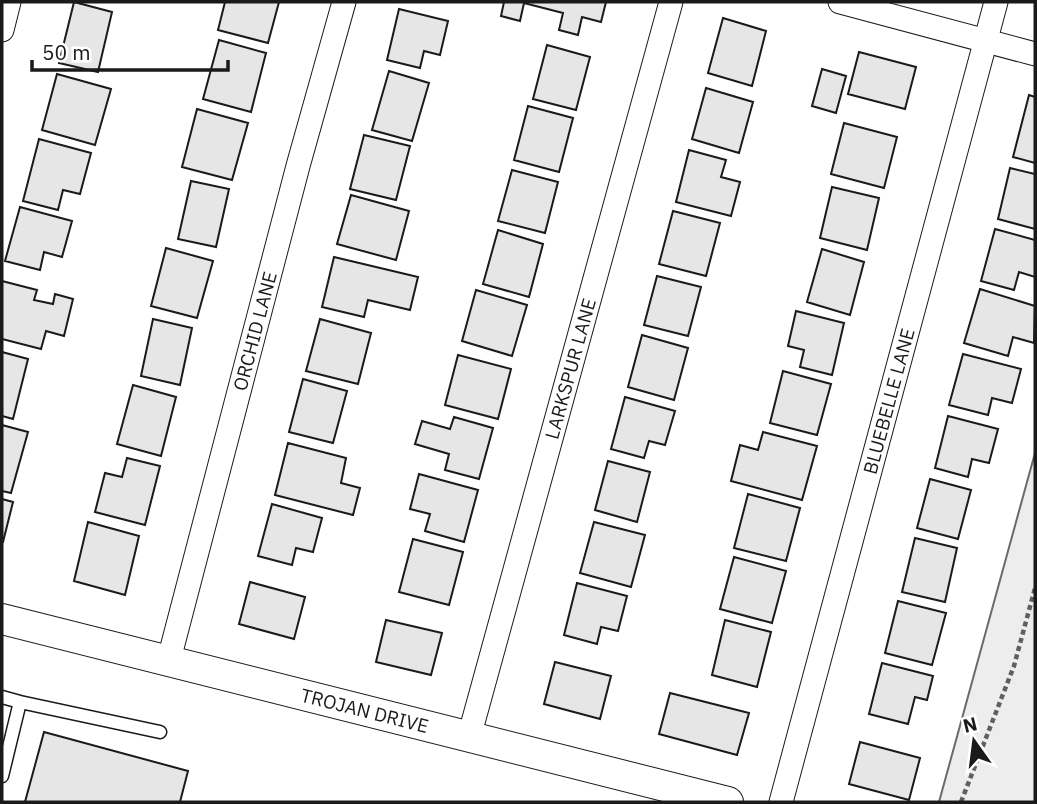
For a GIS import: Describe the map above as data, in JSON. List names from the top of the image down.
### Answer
{
  "streets": {
    "street": [
      "ORCHID LANE",
      "LARKSPUR LANE",
      "BLUEBELLE LANE",
      "TROJAN DRIVE"
    ]
  },
  "crossings": [
    ["ORCHID LANE", "TROJAN DRIVE"],
    ["LARKSPUR LANE", "TROJAN DRIVE"]
  ],
  "scale_bar": "50 m",
  "north": "top"
}
